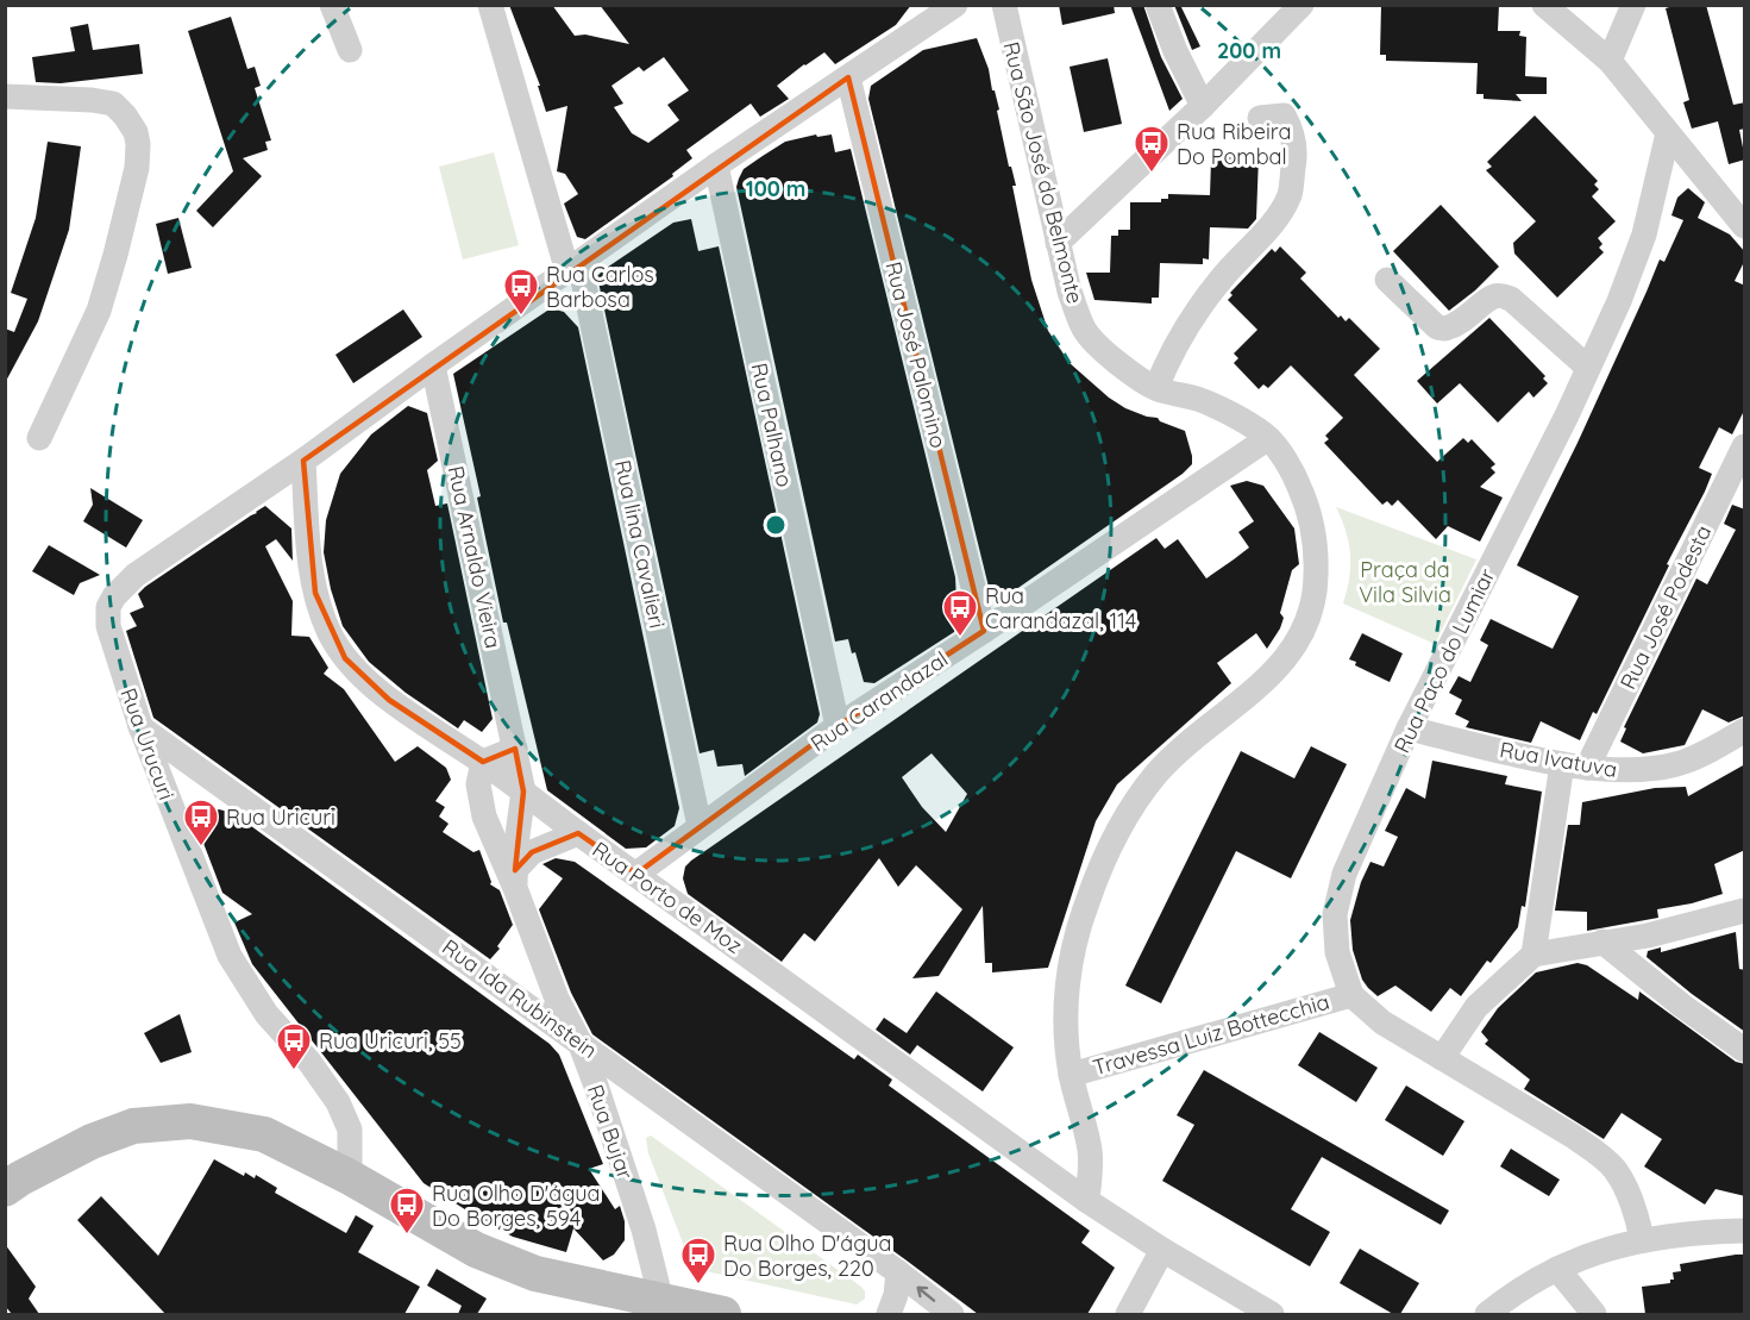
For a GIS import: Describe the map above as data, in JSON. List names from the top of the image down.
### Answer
{
  "streets": {
    "street": [
      "Rua São José do Belmonte",
      "Rua José Palomino",
      "Rua Palhano",
      "Rua lina Cavalieri",
      "Rua Arnaldo Vieira",
      "Rua José Podesta",
      "Rua Paço do Lumiar",
      "Rua Carandazal",
      "Rua Urucuri",
      "Rua Ivatuva",
      "Rua Porto de Moz",
      "Rua Ida Rubinstein",
      "Travessa Luiz Bottecchia",
      "Rua Bujar"
    ]
  },
  "crossings": [
    ["Rua São José do Belmonte", "Rua Carandazal"],
    ["Rua São José do Belmonte", "Rua Porto de Moz"],
    ["Rua São José do Belmonte", "Travessa Luiz Bottecchia"],
    ["Rua José Palomino", "Rua Carandazal"],
    ["Rua Palhano", "Rua Carandazal"],
    ["Rua lina Cavalieri", "Rua Carandazal"],
    ["Rua Arnaldo Vieira", "Rua Porto de Moz"],
    ["Rua Arnaldo Vieira", "Rua Bujar"],
    ["Rua José Podesta", "Rua Ivatuva"],
    ["Rua Paço do Lumiar", "Rua Ivatuva"],
    ["Rua Paço do Lumiar", "Travessa Luiz Bottecchia"],
    ["Rua Carandazal", "Rua Porto de Moz"],
    ["Rua Urucuri", "Rua Porto de Moz"],
    ["Rua Urucuri", "Rua Ida Rubinstein"],
    ["Rua Porto de Moz", "Rua Bujar"],
    ["Rua Ida Rubinstein", "Rua Bujar"]
  ],
  "parks": ["Praça da Vila Silvia"],
  "places": {
    "bus stop": [
      "Rua Ribeira Do Pombal",
      "Rua Carlos Barbosa",
      "Rua Carandazal, 114",
      "Rua Uricuri",
      "Rua Uricuri, 55",
      "Rua Olho D'água Do Borges, 594",
      "Rua Olho D'água Do Borges, 220"
    ]
  },
  "rings": ["200 m", "100 m"]
}
